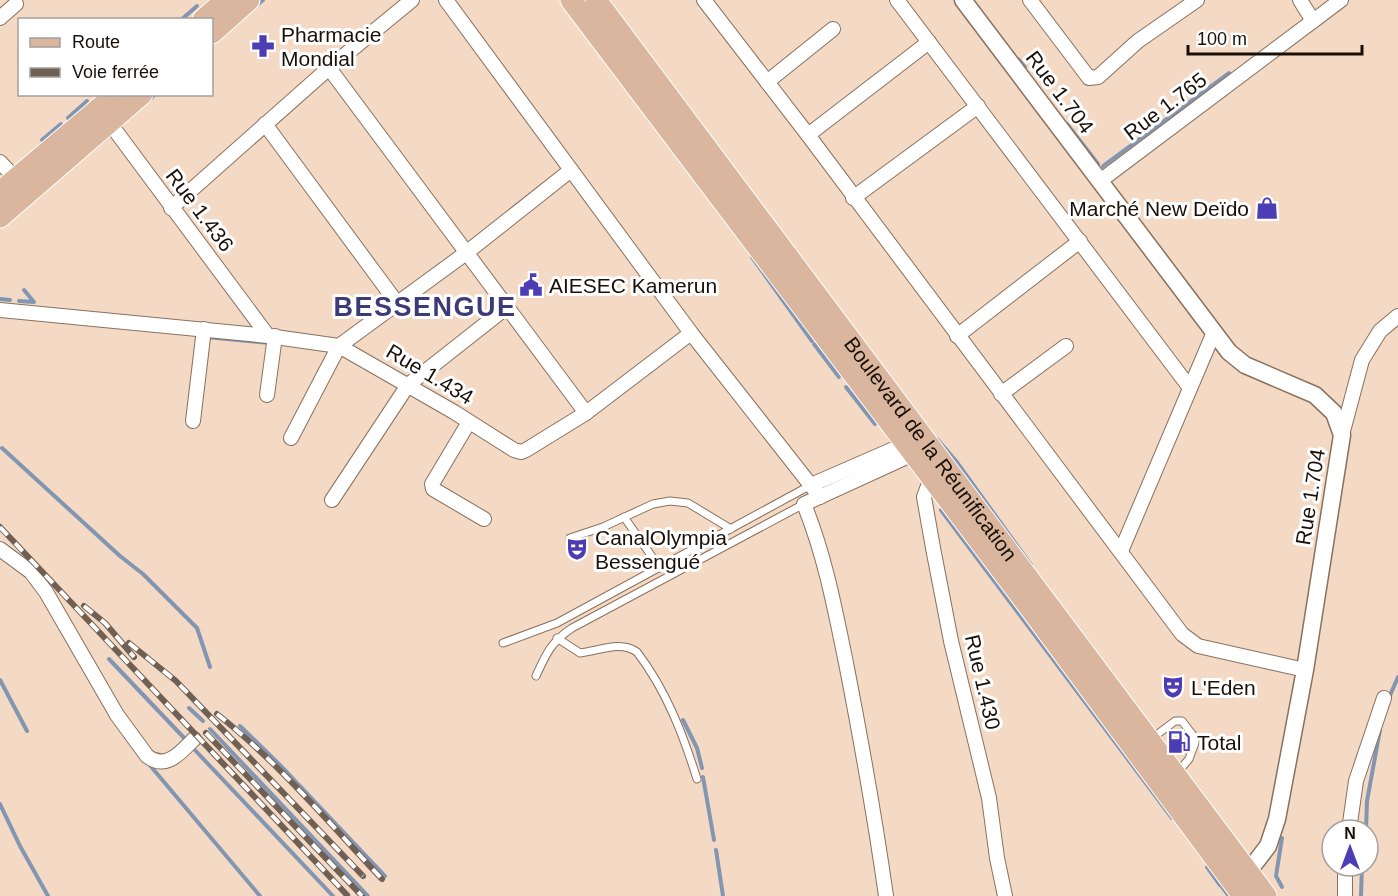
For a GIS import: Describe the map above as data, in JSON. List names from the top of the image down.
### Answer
{
  "streets": {
    "main road": ["Boulevard de la Réunification"],
    "street": [
      "Rue 1.704",
      "Rue 1.765",
      "Rue 1.436",
      "Rue 1.434",
      "Rue 1.430"
    ]
  },
  "crossings": [
    ["Rue 1.704", "Rue 1.765"],
    ["Rue 1.704", "Boulevard de la Réunification"],
    ["Rue 1.436", "Rue 1.434"]
  ],
  "districts": ["BESSENGUE"],
  "places": {
    "pharmacy": ["Pharmacie Mondial"],
    "shop": ["Marché New Deïdo"],
    "public building": ["AIESEC Kamerun"],
    "theatre": ["CanalOlympia Bessengué", "L'Eden"],
    "fuel station": ["Total"]
  },
  "legend": ["Route", "Voie ferrée"],
  "scale_bar": "100 m",
  "north": "top"
}
